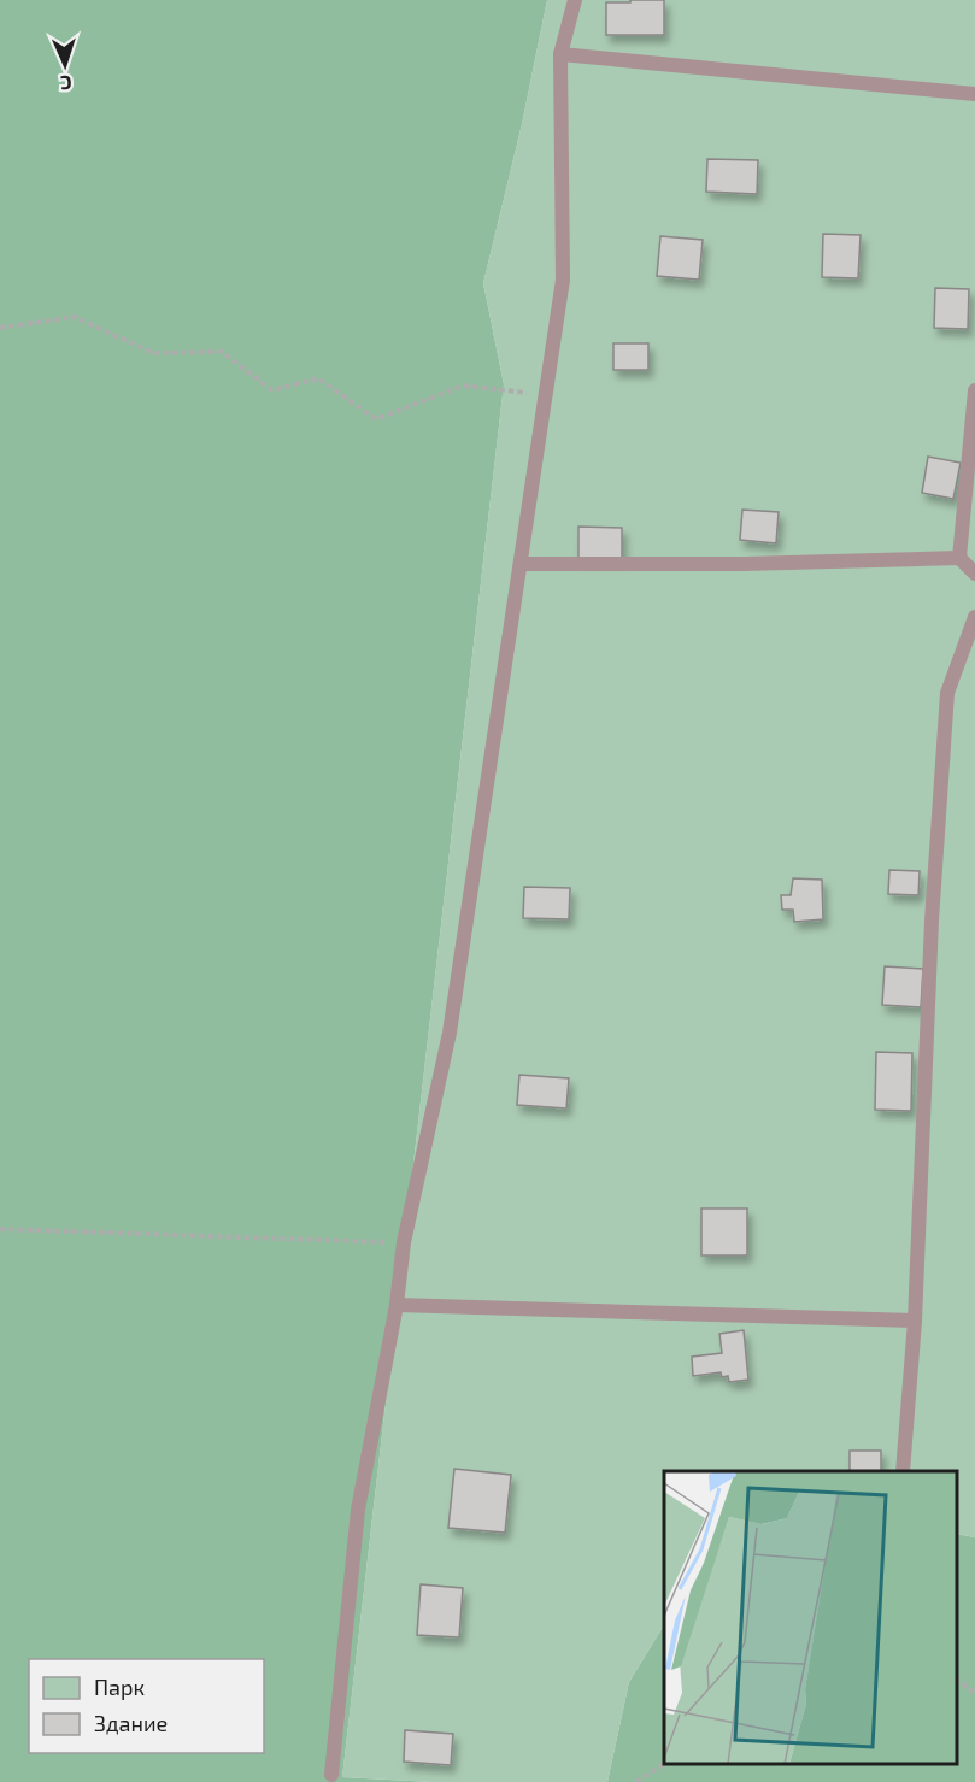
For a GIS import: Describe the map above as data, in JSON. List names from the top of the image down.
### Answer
{
  "legend": ["Парк", "Здание"],
  "north": "bottom"
}
